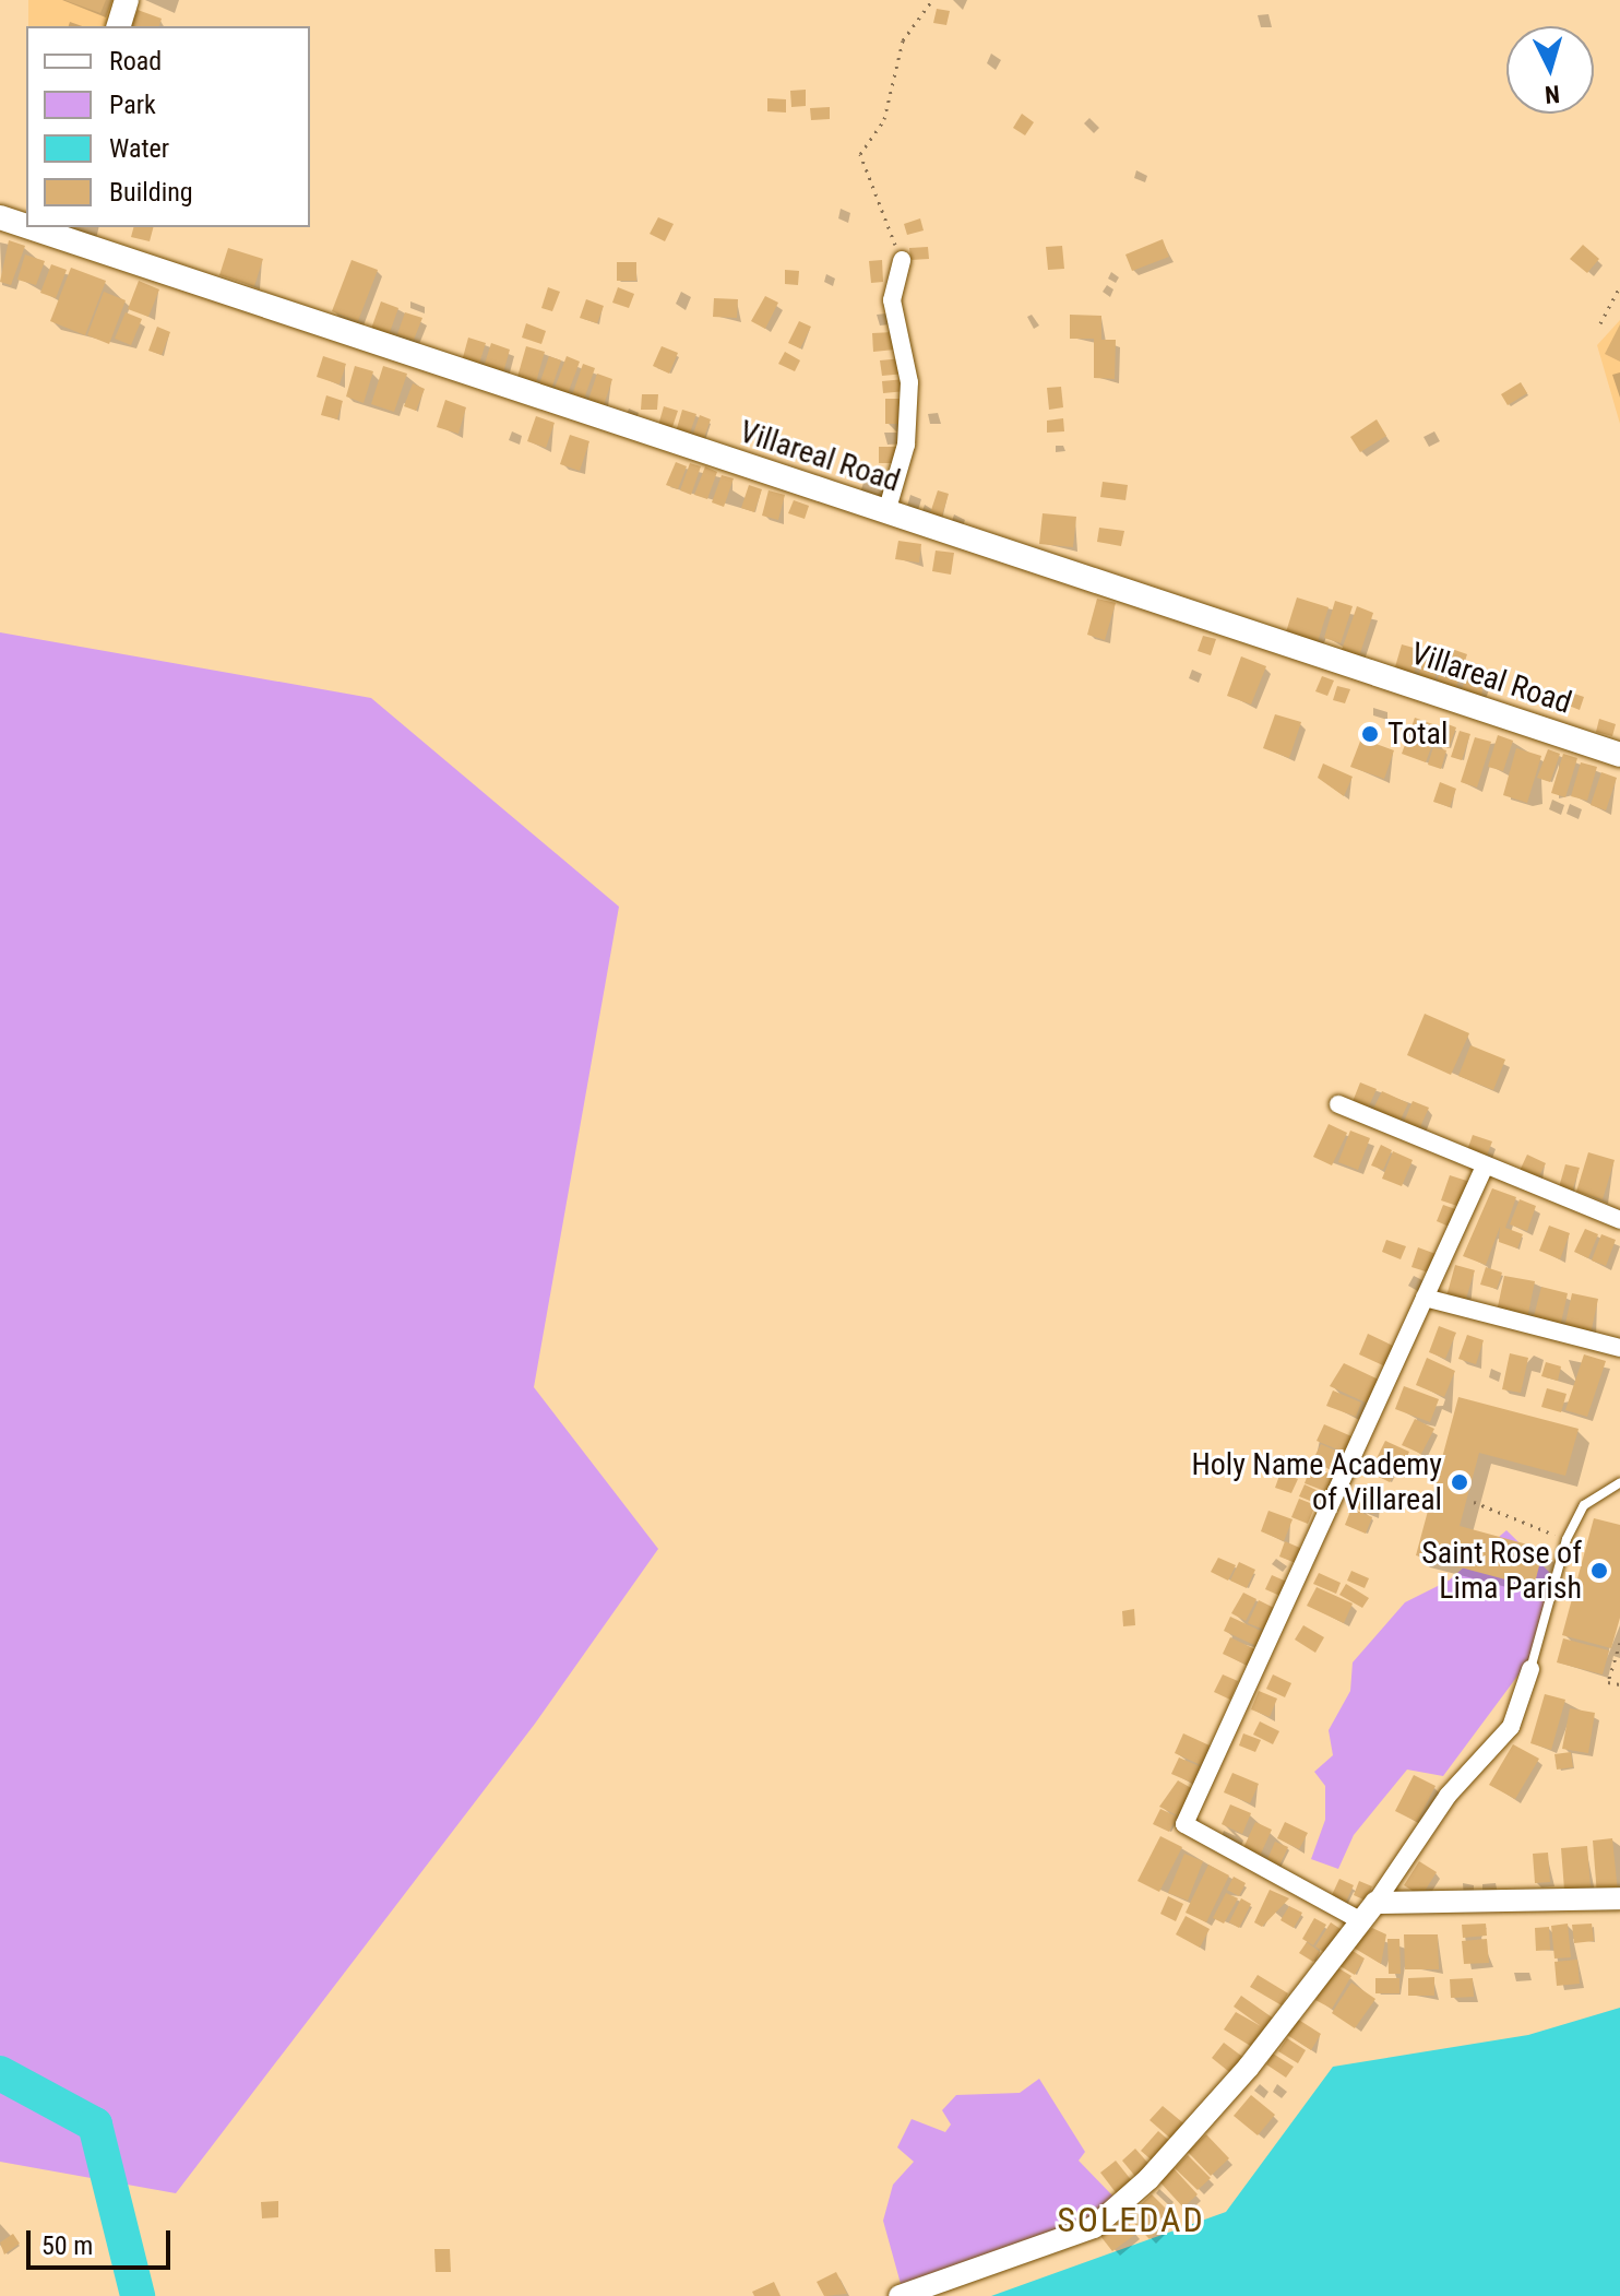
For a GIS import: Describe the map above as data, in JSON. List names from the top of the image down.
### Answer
{
  "streets": {
    "main road": ["Villareal Road"]
  },
  "districts": ["SOLEDAD"],
  "places": ["Total", "Holy Name Academy of Villareal", "Saint Rose of Lima Parish"],
  "legend": [
    "Road",
    "Park",
    "Water",
    "Building"
  ],
  "scale_bar": "50 m",
  "north": "bottom"
}
